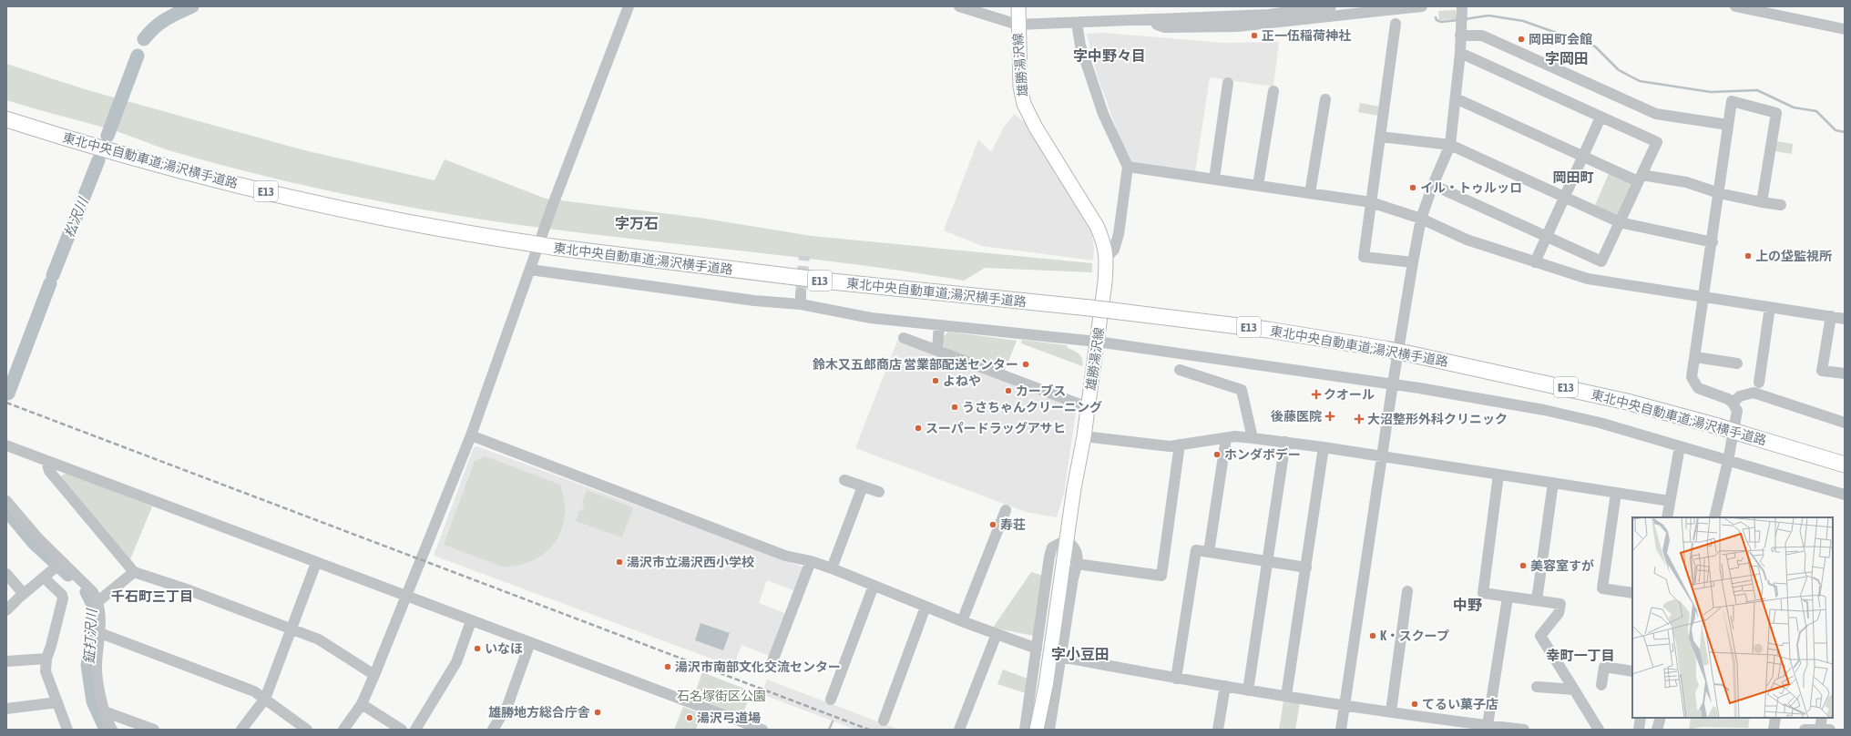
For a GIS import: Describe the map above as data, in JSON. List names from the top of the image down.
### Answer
{
  "streets": {
    "highway": ["東北中央自動車道;湯沢横手道路", "E13"],
    "main road": ["雄勝湯沢線"]
  },
  "districts": [
    "字中野々目",
    "字岡田",
    "岡田町",
    "字万石",
    "千石町三丁目",
    "中野",
    "字小豆田",
    "幸町一丁目"
  ],
  "water": ["松沢川", "鉦打沢川"],
  "parks": ["石名塚街区公園"],
  "places": {
    "other": [
      "正一伍稲荷神社",
      "岡田町会館",
      "イル・トゥルッロ",
      "上の垈監視所",
      "鈴木又五郎商店 営業部配送センター",
      "よねや",
      "カーブス",
      "うさちゃんクリーニング",
      "スーパードラッグアサヒ",
      "ホンダボデー",
      "寿荘",
      "湯沢市立湯沢西小学校",
      "美容室すが",
      "K・スクープ",
      "いなほ",
      "湯沢市南部文化交流センター",
      "てるい菓子店",
      "雄勝地方総合庁舎",
      "湯沢弓道場"
    ],
    "health": ["クオール", "後藤医院", "大沼整形外科クリニック"]
  }
}
